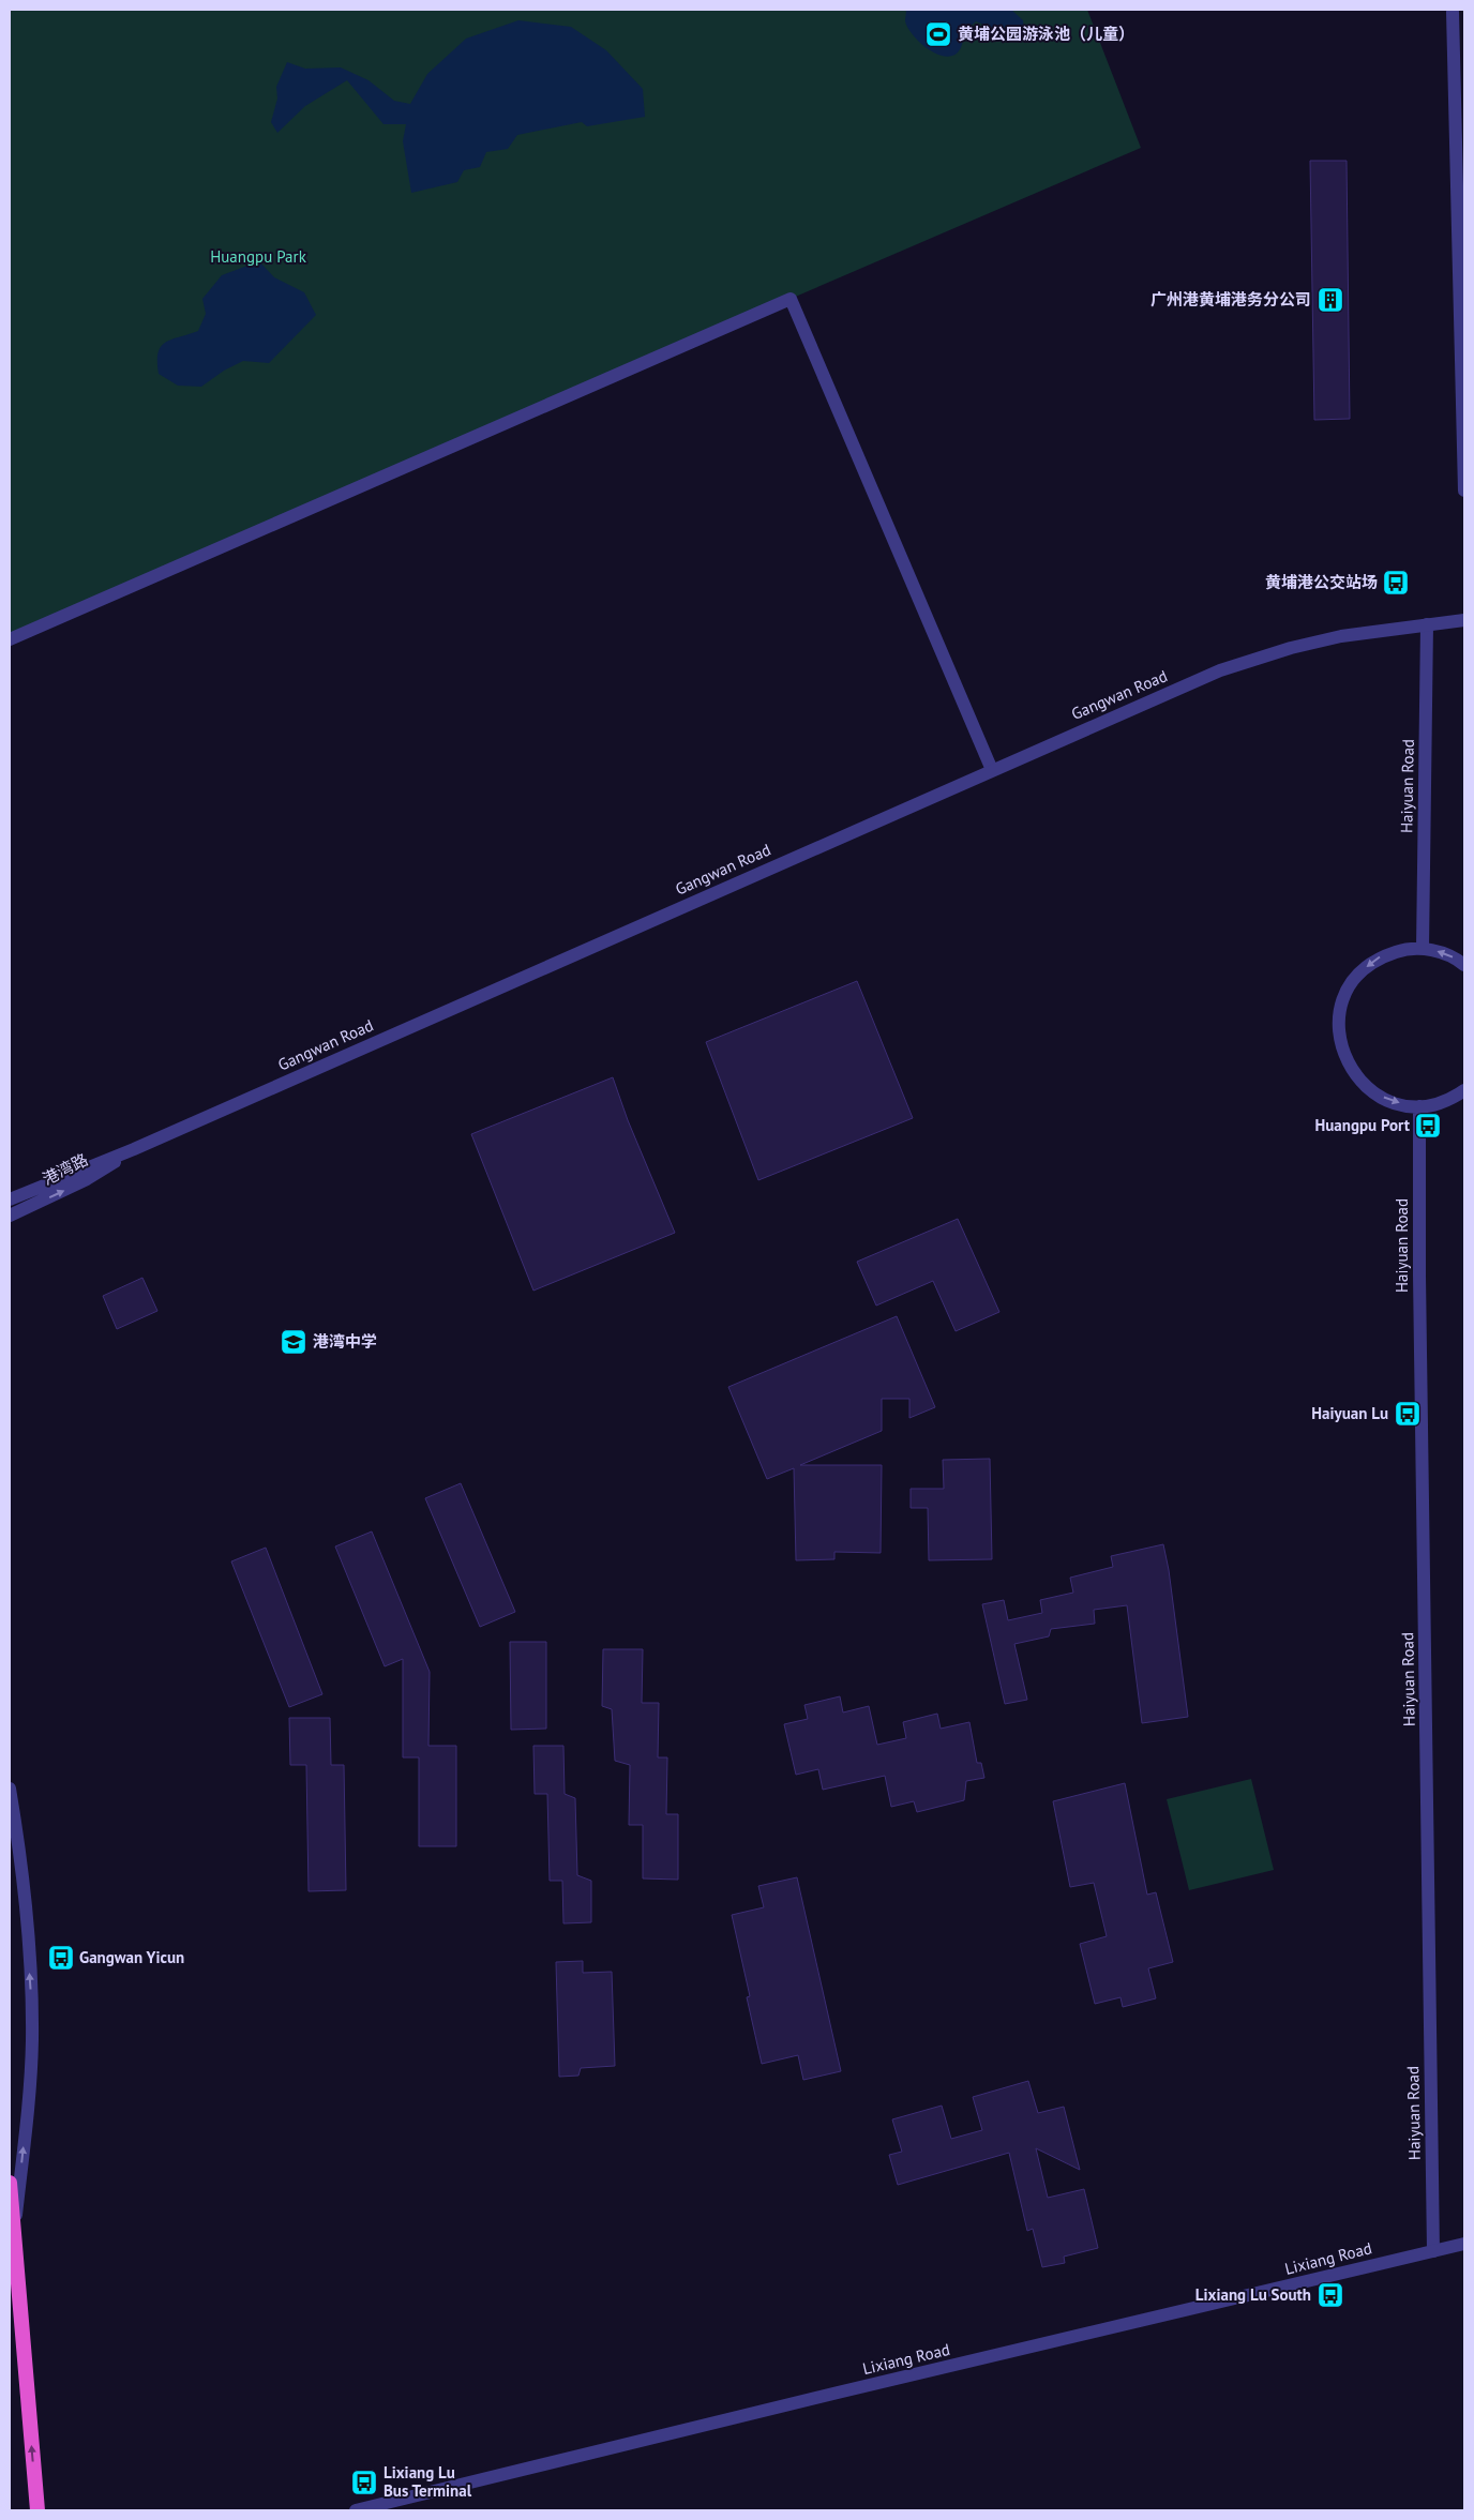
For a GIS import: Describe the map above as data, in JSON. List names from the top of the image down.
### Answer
{
  "streets": {
    "street": [
      "Gangwan Road",
      "Haiyuan Road",
      "港湾路",
      "Lixiang Road"
    ]
  },
  "crossings": [
    ["Gangwan Road", "Haiyuan Road"],
    ["Gangwan Road", "港湾路"],
    ["Haiyuan Road", "Lixiang Road"]
  ],
  "one_way": ["港湾路"],
  "parks": ["Huangpu Park"],
  "places": {
    "sports": ["黄埔公园游泳池（儿童）"],
    "building": ["广州港黄埔港务分公司"],
    "bus stop": [
      "黄埔港公交站场",
      "Huangpu Port",
      "Haiyuan Lu",
      "Gangwan Yicun",
      "Lixiang Lu South",
      "Lixiang Lu Bus Terminal"
    ],
    "school or university": ["港湾中学"]
  }
}
